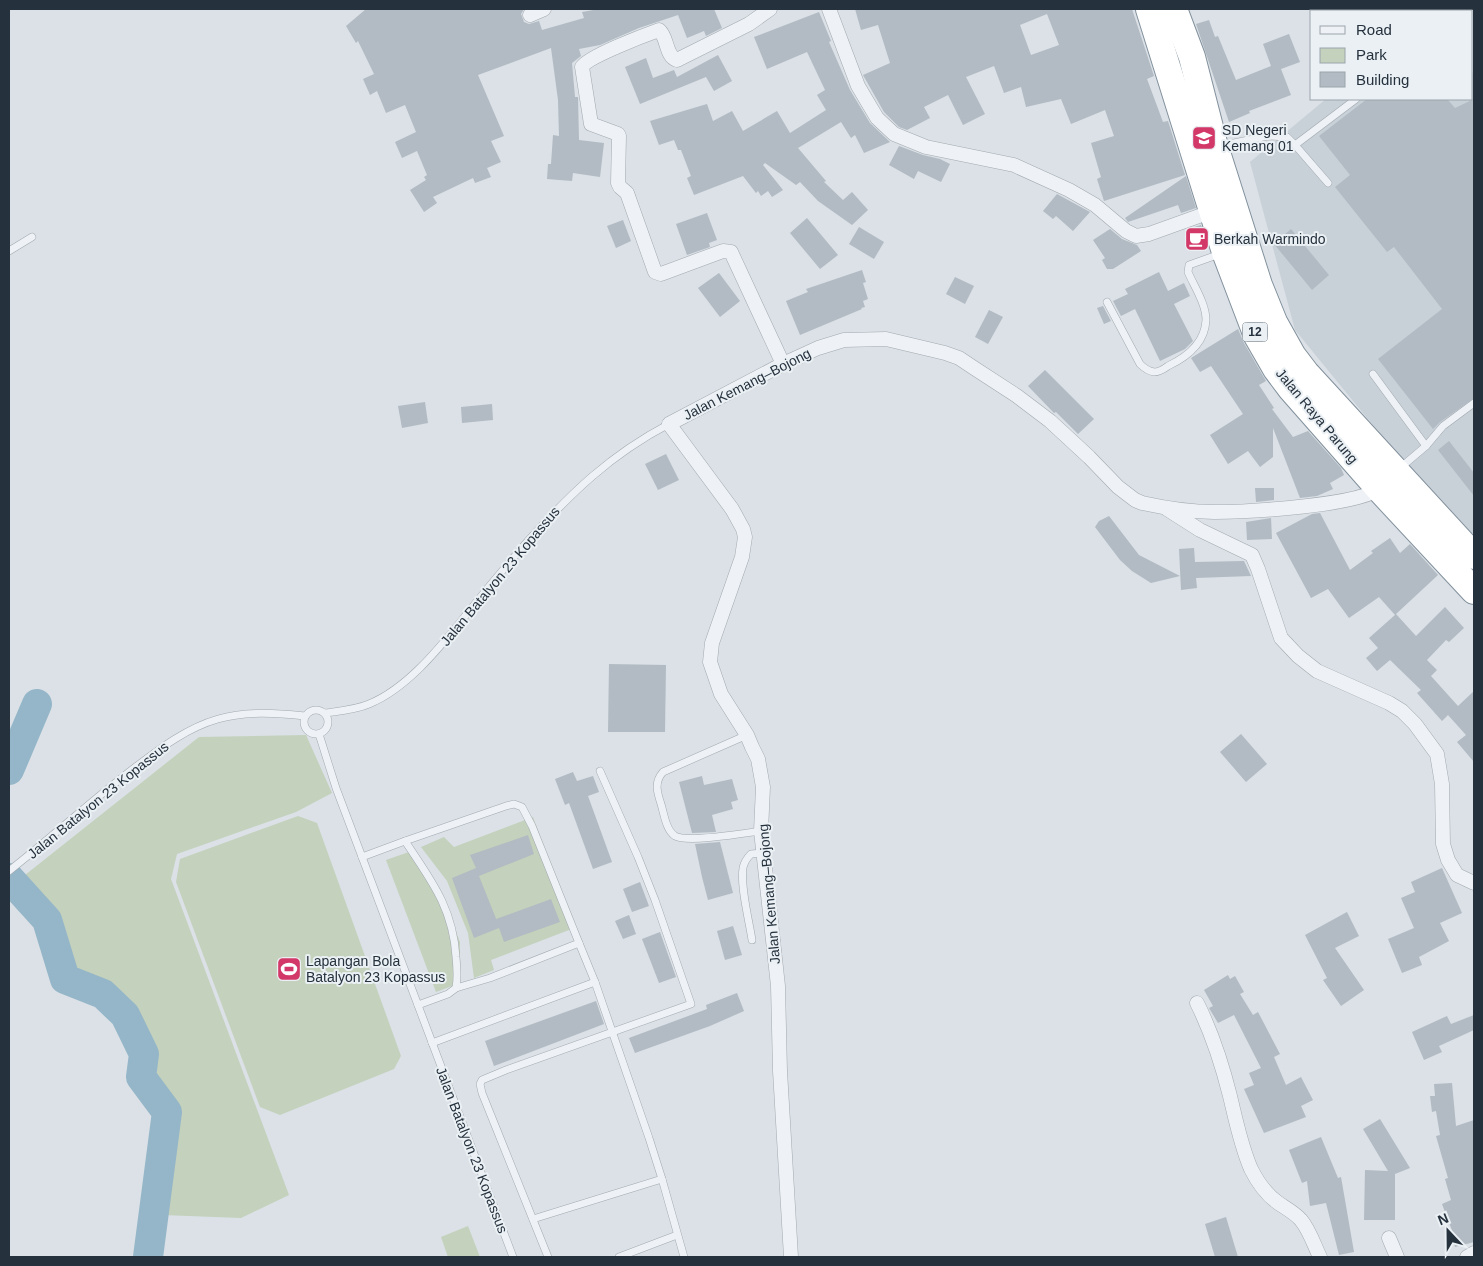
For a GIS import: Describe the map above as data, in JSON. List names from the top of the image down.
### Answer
{
  "streets": {
    "highway": ["12", "Jalan Raya Parung"],
    "street": ["Jalan Kemang–Bojong"],
    "lane": ["Jalan Batalyon 23 Kopassus"]
  },
  "crossings": [
    ["Jalan Kemang–Bojong", "Jalan Raya Parung"],
    ["Jalan Kemang–Bojong", "Jalan Batalyon 23 Kopassus"]
  ],
  "places": {
    "school or university": ["SD Negeri Kemang 01"],
    "cafe": ["Berkah Warmindo"],
    "sports": ["Lapangan Bola Batalyon 23 Kopassus"]
  },
  "legend": ["Road", "Park", "Building"],
  "north": "top"
}
